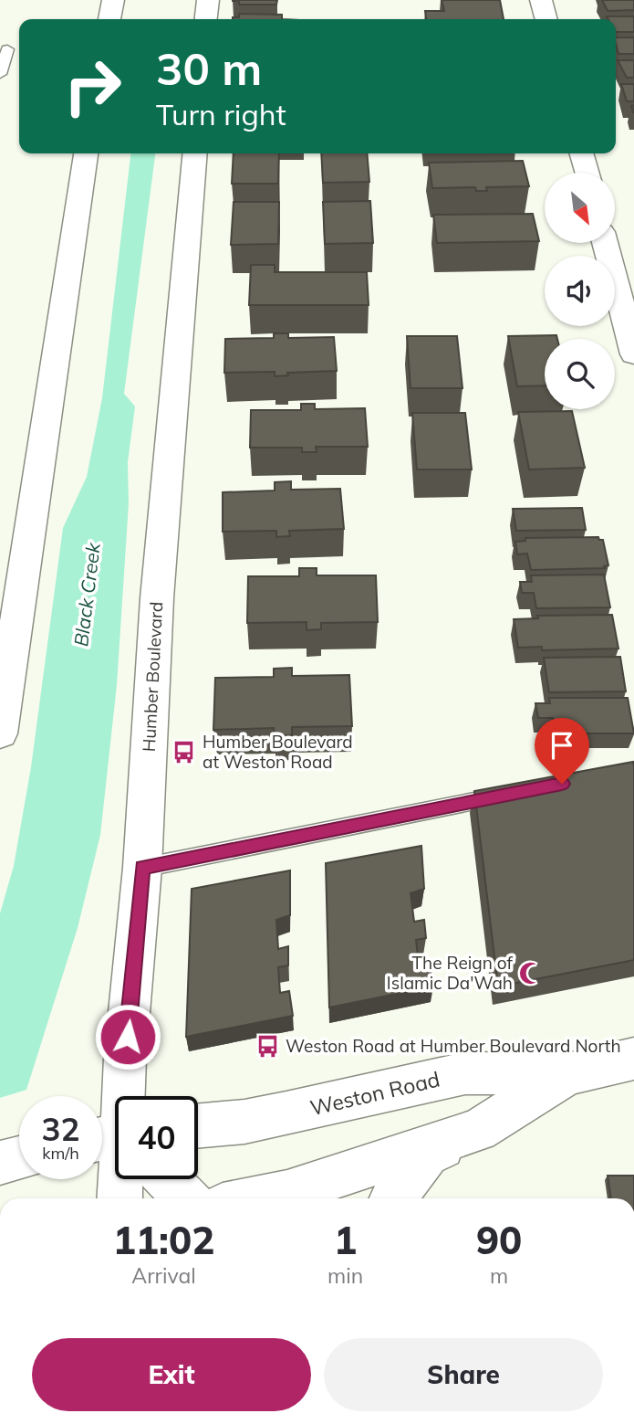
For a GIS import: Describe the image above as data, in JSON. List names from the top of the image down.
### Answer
{
  "streets": {
    "street": ["Humber Boulevard", "Weston Road"]
  },
  "water": ["Black Creek"],
  "places": {
    "bus stop": ["Humber Boulevard at Weston Road", "Weston Road at Humber Boulevard North"],
    "mosque": ["The Reign of Islamic Da'Wah"]
  },
  "north": "bottom right",
  "page": {
    "turn": ["30 m", "Turn right"],
    "speed": "32 km/h",
    "limit": "40",
    "eta": [
      "11:02",
      "Arrival",
      "1",
      "min",
      "90",
      "m"
    ],
    "buttons": ["Exit", "Share"]
  }
}
